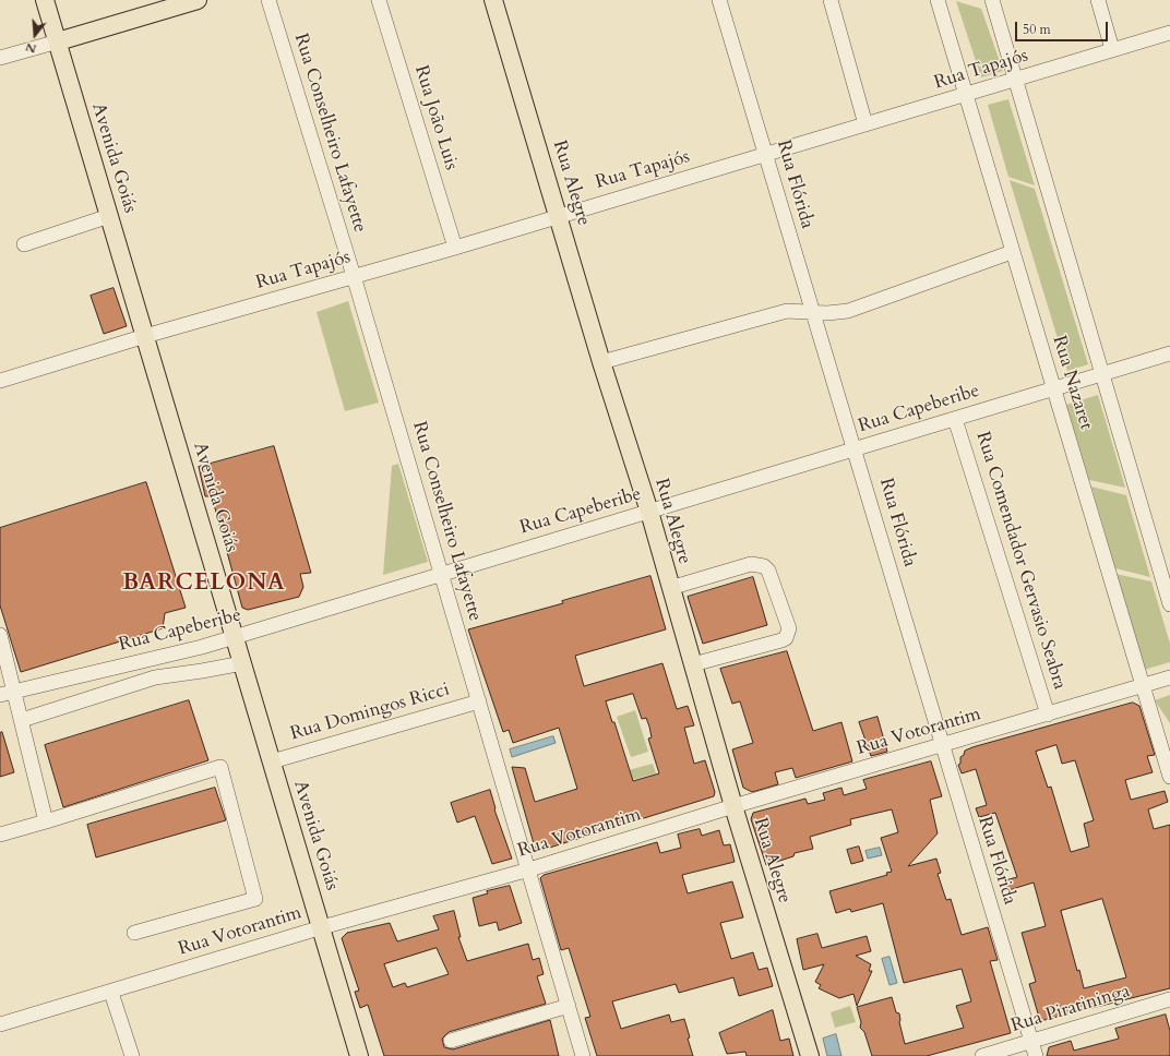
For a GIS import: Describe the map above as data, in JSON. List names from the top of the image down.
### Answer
{
  "streets": {
    "main road": ["Avenida Goiás", "Rua Alegre"],
    "street": [
      "Rua Tapajós",
      "Rua João Luis",
      "Rua Conselheiro Lafayette",
      "Rua Flórida",
      "Rua Nazaret",
      "Rua Capeberibe",
      "Rua Comendador Gervasio Seabra",
      "Rua Domingos Ricci",
      "Rua Votorantim",
      "Rua Piratininga"
    ]
  },
  "crossings": [
    ["Rua Tapajós", "Rua João Luis"],
    ["Rua Tapajós", "Rua Conselheiro Lafayette"],
    ["Rua Tapajós", "Avenida Goiás"],
    ["Rua Tapajós", "Rua Alegre"],
    ["Rua Tapajós", "Rua Flórida"],
    ["Rua Tapajós", "Rua Nazaret"],
    ["Rua Conselheiro Lafayette", "Rua Capeberibe"],
    ["Rua Conselheiro Lafayette", "Rua Domingos Ricci"],
    ["Rua Conselheiro Lafayette", "Rua Votorantim"],
    ["Avenida Goiás", "Rua Capeberibe"],
    ["Avenida Goiás", "Rua Domingos Ricci"],
    ["Avenida Goiás", "Rua Votorantim"],
    ["Rua Alegre", "Rua Capeberibe"],
    ["Rua Alegre", "Rua Votorantim"],
    ["Rua Flórida", "Rua Capeberibe"],
    ["Rua Flórida", "Rua Votorantim"],
    ["Rua Flórida", "Rua Piratininga"],
    ["Rua Nazaret", "Rua Capeberibe"],
    ["Rua Nazaret", "Rua Votorantim"],
    ["Rua Capeberibe", "Rua Comendador Gervasio Seabra"],
    ["Rua Comendador Gervasio Seabra", "Rua Votorantim"]
  ],
  "districts": ["BARCELONA"],
  "scale_bar": "50 m",
  "north": "bottom"
}
